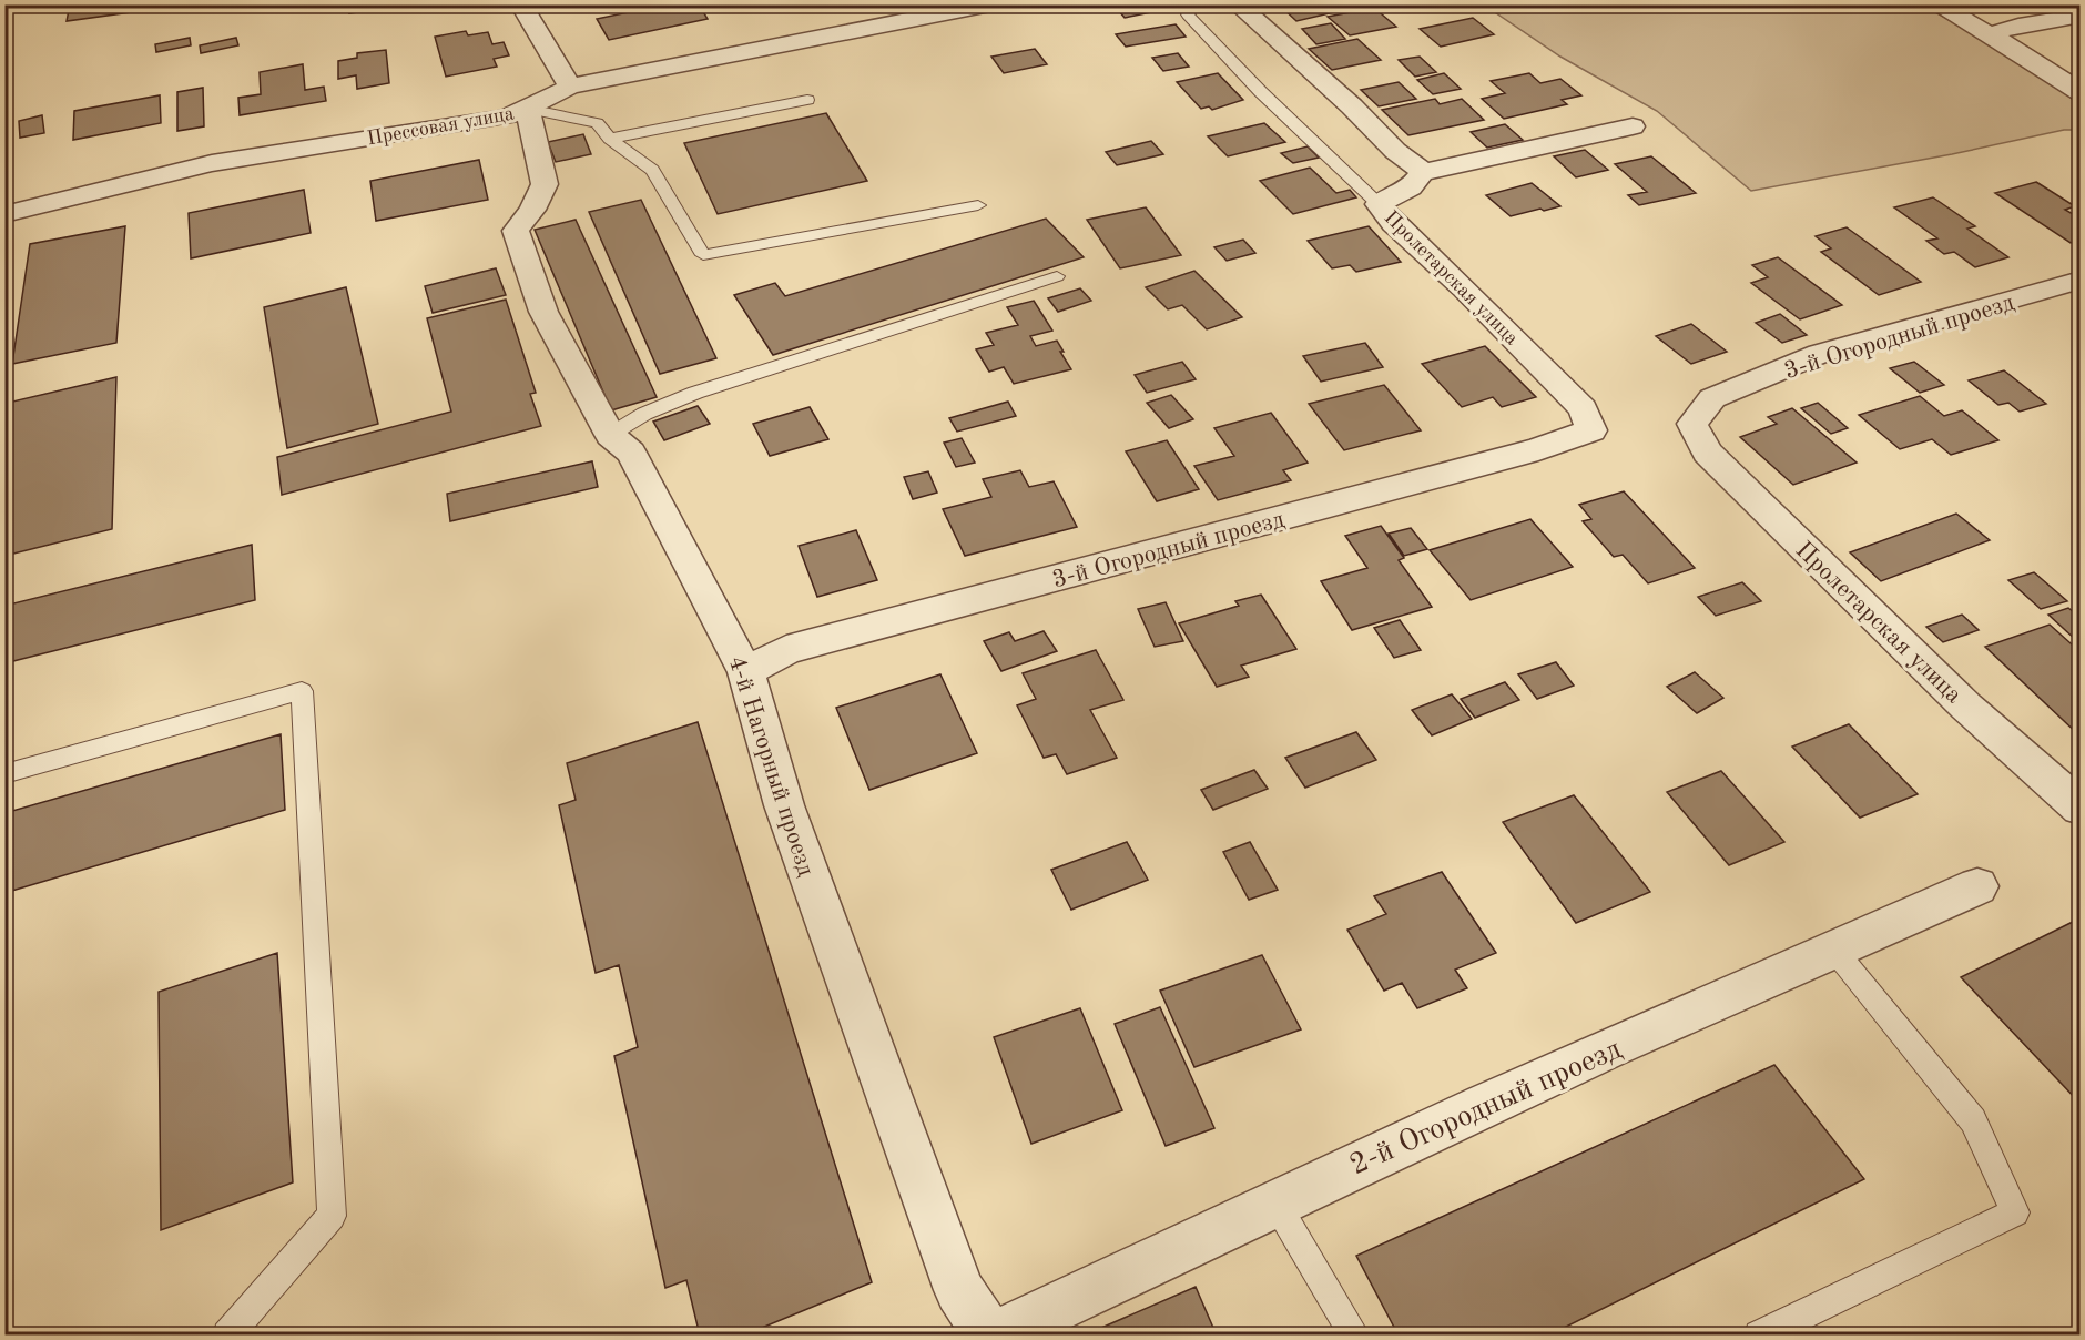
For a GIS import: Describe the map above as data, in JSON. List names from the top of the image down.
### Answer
{
  "streets": {
    "street": [
      "Прессовая улица",
      "Пролетарская улица",
      "3-й Огородный проезд",
      "4-й Нагорный проезд",
      "2-й Огородный проезд"
    ]
  },
  "crossings": [
    ["Прессовая улица", "4-й Нагорный проезд"],
    ["Пролетарская улица", "3-й Огородный проезд"],
    ["3-й Огородный проезд", "4-й Нагорный проезд"]
  ]
}
